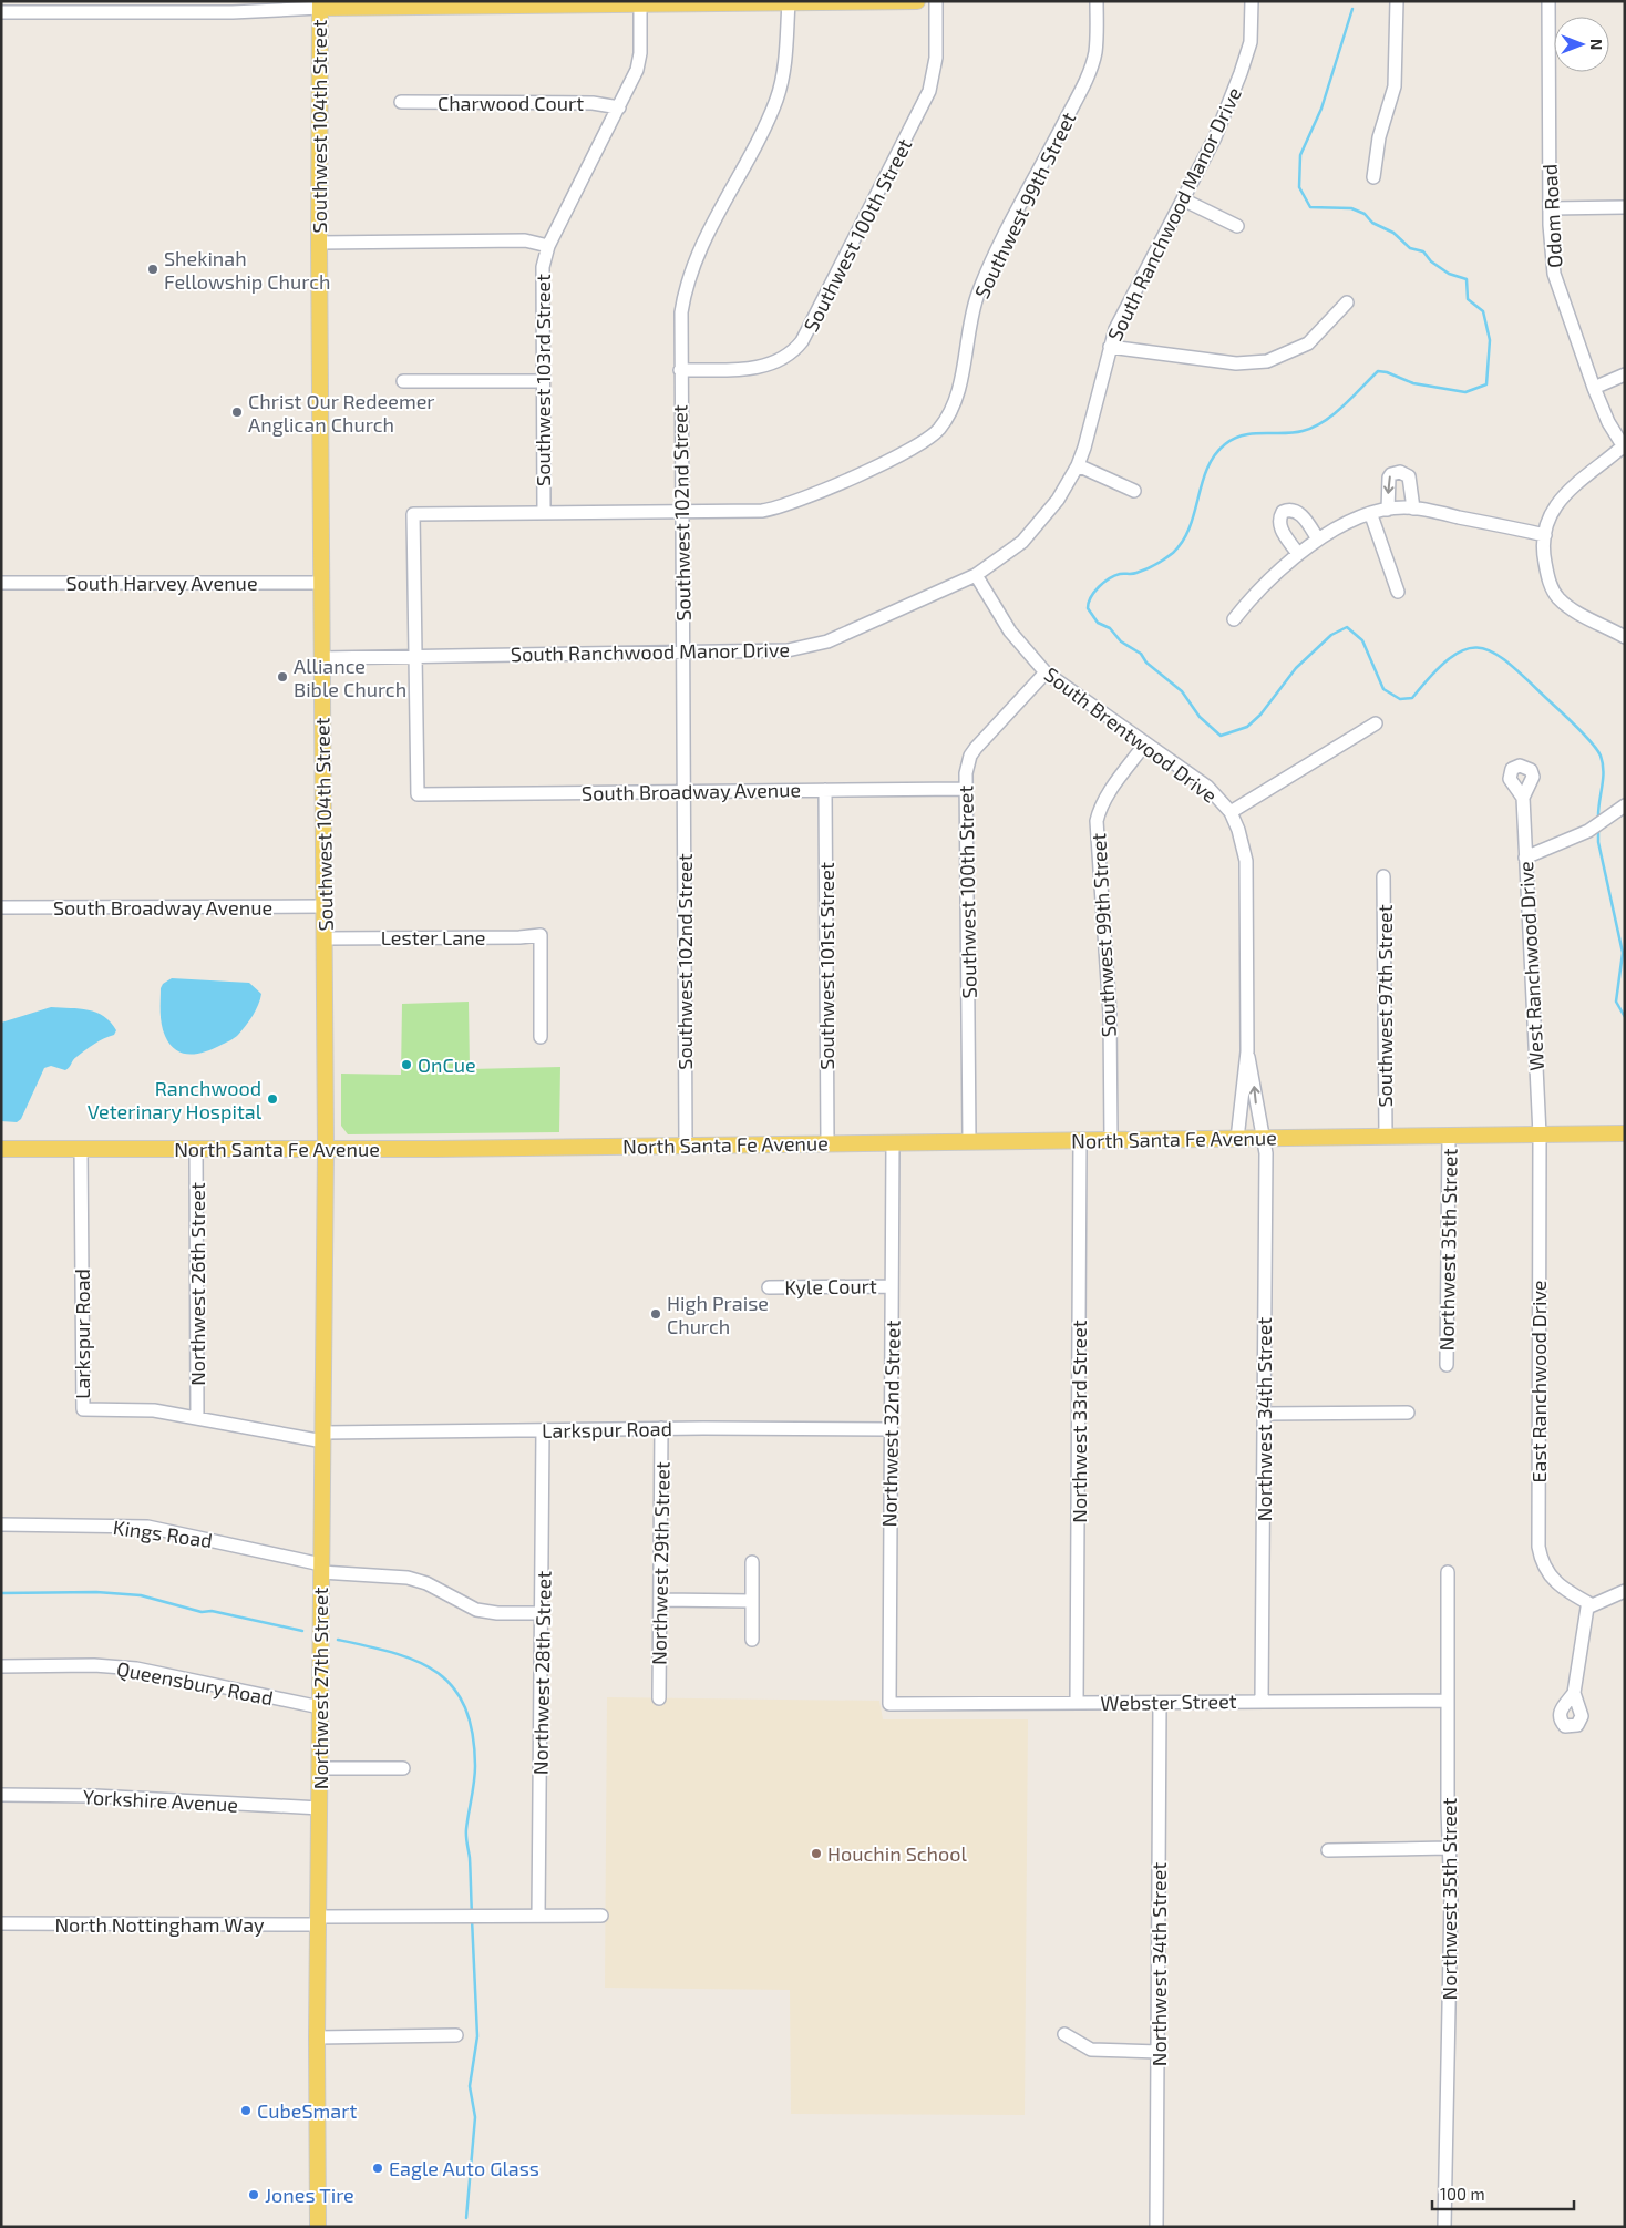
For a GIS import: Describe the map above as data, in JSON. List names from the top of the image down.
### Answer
{
  "streets": {
    "main road": ["Southwest 104th Street", "North Santa Fe Avenue", "Northwest 27th Street"],
    "street": [
      "Charwood Court",
      "Southwest 99th Street",
      "South Ranchwood Manor Drive",
      "Odom Road",
      "Southwest 100th Street",
      "Southwest 103rd Street",
      "Southwest 102nd Street",
      "South Harvey Avenue",
      "South Brentwood Drive",
      "South Broadway Avenue",
      "Lester Lane",
      "Southwest 101st Street",
      "West Ranchwood Drive",
      "Southwest 97th Street",
      "Northwest 35th Street",
      "Northwest 26th Street",
      "Kyle Court",
      "Larkspur Road",
      "East Ranchwood Drive",
      "Northwest 34th Street",
      "Northwest 33rd Street",
      "Northwest 32nd Street",
      "Kings Road",
      "Northwest 29th Street",
      "Northwest 28th Street",
      "Queensbury Road",
      "Webster Street",
      "Yorkshire Avenue",
      "North Nottingham Way"
    ]
  },
  "crossings": [
    ["Charwood Court", "Southwest 103rd Street"],
    ["Southwest 104th Street", "South Ranchwood Manor Drive"],
    ["Southwest 104th Street", "South Harvey Avenue"],
    ["Southwest 104th Street", "South Broadway Avenue"],
    ["Southwest 104th Street", "Lester Lane"],
    ["Southwest 104th Street", "North Santa Fe Avenue"],
    ["Southwest 104th Street", "Northwest 27th Street"],
    ["Southwest 99th Street", "Southwest 102nd Street"],
    ["Southwest 99th Street", "South Brentwood Drive"],
    ["Southwest 99th Street", "North Santa Fe Avenue"],
    ["South Ranchwood Manor Drive", "Southwest 102nd Street"],
    ["South Ranchwood Manor Drive", "South Brentwood Drive"],
    ["South Ranchwood Manor Drive", "South Broadway Avenue"],
    ["Southwest 100th Street", "Southwest 102nd Street"],
    ["Southwest 100th Street", "South Brentwood Drive"],
    ["Southwest 100th Street", "South Broadway Avenue"],
    ["Southwest 100th Street", "North Santa Fe Avenue"],
    ["Southwest 102nd Street", "South Broadway Avenue"],
    ["Southwest 102nd Street", "North Santa Fe Avenue"],
    ["South Brentwood Drive", "Northwest 34th Street"],
    ["South Broadway Avenue", "Southwest 101st Street"],
    ["Southwest 101st Street", "North Santa Fe Avenue"],
    ["West Ranchwood Drive", "North Santa Fe Avenue"],
    ["West Ranchwood Drive", "East Ranchwood Drive"],
    ["Southwest 97th Street", "North Santa Fe Avenue"],
    ["North Santa Fe Avenue", "Northwest 35th Street"],
    ["North Santa Fe Avenue", "Northwest 26th Street"],
    ["North Santa Fe Avenue", "Larkspur Road"],
    ["North Santa Fe Avenue", "East Ranchwood Drive"],
    ["North Santa Fe Avenue", "Northwest 34th Street"],
    ["North Santa Fe Avenue", "Northwest 33rd Street"],
    ["North Santa Fe Avenue", "Northwest 32nd Street"],
    ["North Santa Fe Avenue", "Northwest 27th Street"],
    ["Northwest 35th Street", "Webster Street"],
    ["Northwest 26th Street", "Larkspur Road"],
    ["Kyle Court", "Northwest 32nd Street"],
    ["Larkspur Road", "Northwest 32nd Street"],
    ["Larkspur Road", "Northwest 29th Street"],
    ["Larkspur Road", "Northwest 28th Street"],
    ["Larkspur Road", "Northwest 27th Street"],
    ["Northwest 34th Street", "Webster Street"],
    ["Northwest 33rd Street", "Webster Street"],
    ["Northwest 32nd Street", "Webster Street"],
    ["Kings Road", "Northwest 28th Street"],
    ["Kings Road", "Northwest 27th Street"],
    ["Northwest 28th Street", "North Nottingham Way"],
    ["Queensbury Road", "Northwest 27th Street"],
    ["Northwest 27th Street", "Yorkshire Avenue"],
    ["Northwest 27th Street", "North Nottingham Way"]
  ],
  "places": [
    "Shekinah Fellowship Church",
    "Christ Our Redeemer Anglican Church",
    "Alliance Bible Church",
    "OnCue",
    "Ranchwood Veterinary Hospital",
    "High Praise Church",
    "Houchin School",
    "CubeSmart",
    "Eagle Auto Glass",
    "Jones Tire"
  ],
  "scale_bar": "100 m",
  "north": "right"
}
